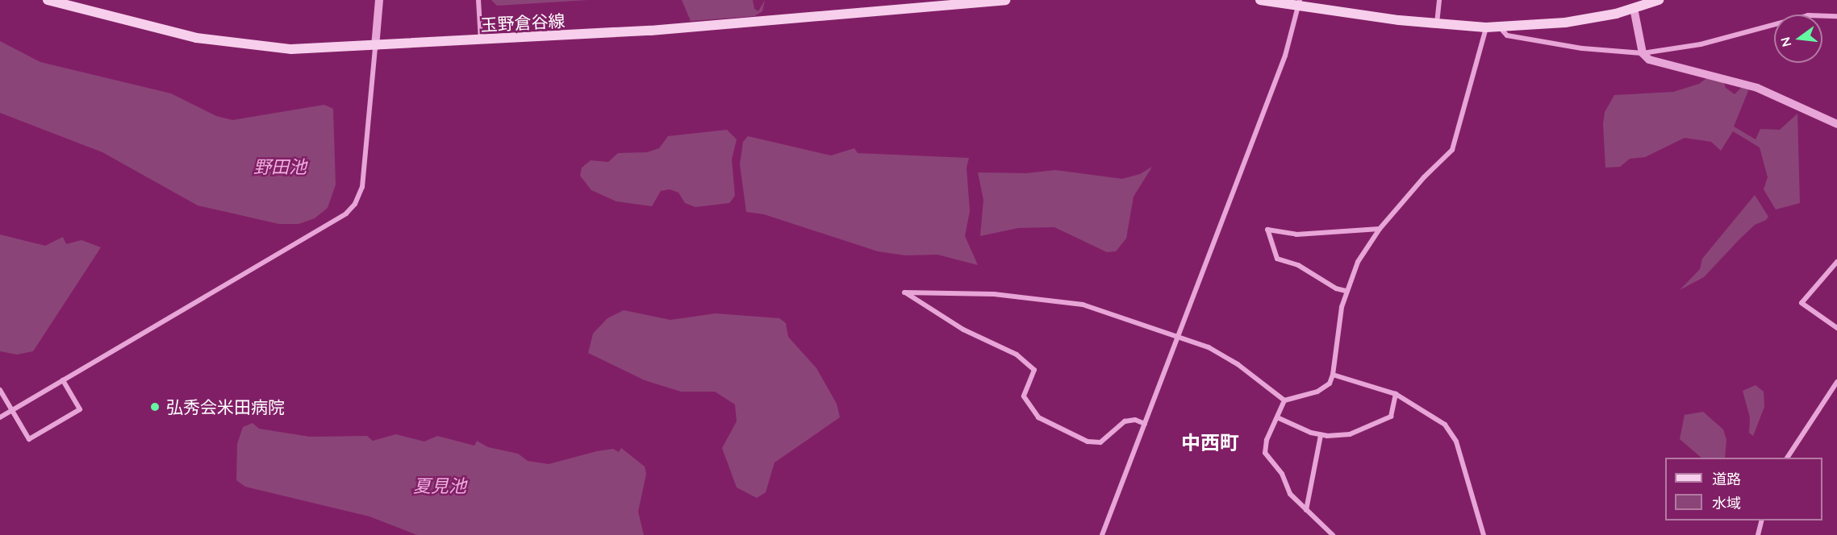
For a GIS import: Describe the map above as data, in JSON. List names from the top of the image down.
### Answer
{
  "streets": {
    "main road": ["玉野倉谷線"]
  },
  "districts": ["中西町"],
  "water": ["野田池", "夏見池"],
  "places": ["弘秀会米田病院"],
  "legend": ["道路", "水域"],
  "north": "left"
}
